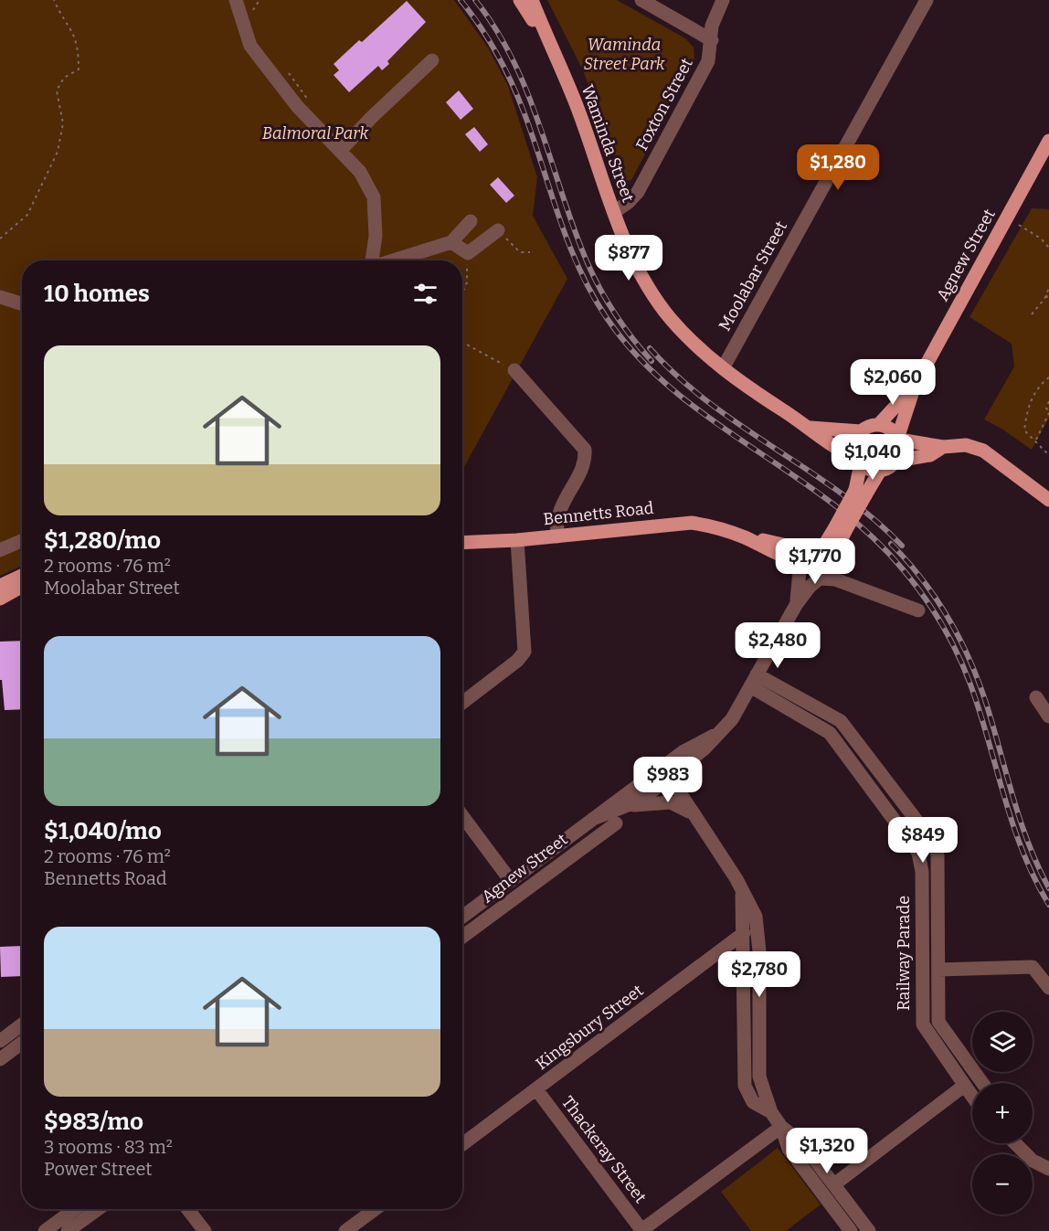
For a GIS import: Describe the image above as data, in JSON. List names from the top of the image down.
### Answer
{
  "streets": {
    "main road": ["Waminda Street", "Agnew Street", "Bennetts Road"],
    "street": [
      "Foxton Street",
      "Moolabar Street",
      "Railway Parade",
      "Kingsbury Street",
      "Thackeray Street"
    ]
  },
  "crossings": [
    ["Foxton Street", "Waminda Street"],
    ["Waminda Street", "Agnew Street"],
    ["Waminda Street", "Moolabar Street"],
    ["Waminda Street", "Bennetts Road"],
    ["Agnew Street", "Bennetts Road"],
    ["Agnew Street", "Railway Parade"],
    ["Kingsbury Street", "Thackeray Street"]
  ],
  "parks": ["Waminda Street Park", "Balmoral Park"],
  "page": {
    "price": [
      "$1,280",
      "$877",
      "$2,060",
      "$1,040",
      "$1,770",
      "$2,480",
      "$983",
      "$849",
      "$2,780",
      "$1,320"
    ],
    "heading": "10 homes",
    "list": [
      {
        "name": "$1,280/mo",
        "note": "2 rooms · 76 m² · Moolabar Street"
      },
      {
        "name": "$1,040/mo",
        "note": "2 rooms · 76 m² · Bennetts Road"
      },
      {
        "name": "$983/mo",
        "note": "3 rooms · 83 m² · Power Street"
      }
    ],
    "map_buttons": ["+", "−"]
  }
}
